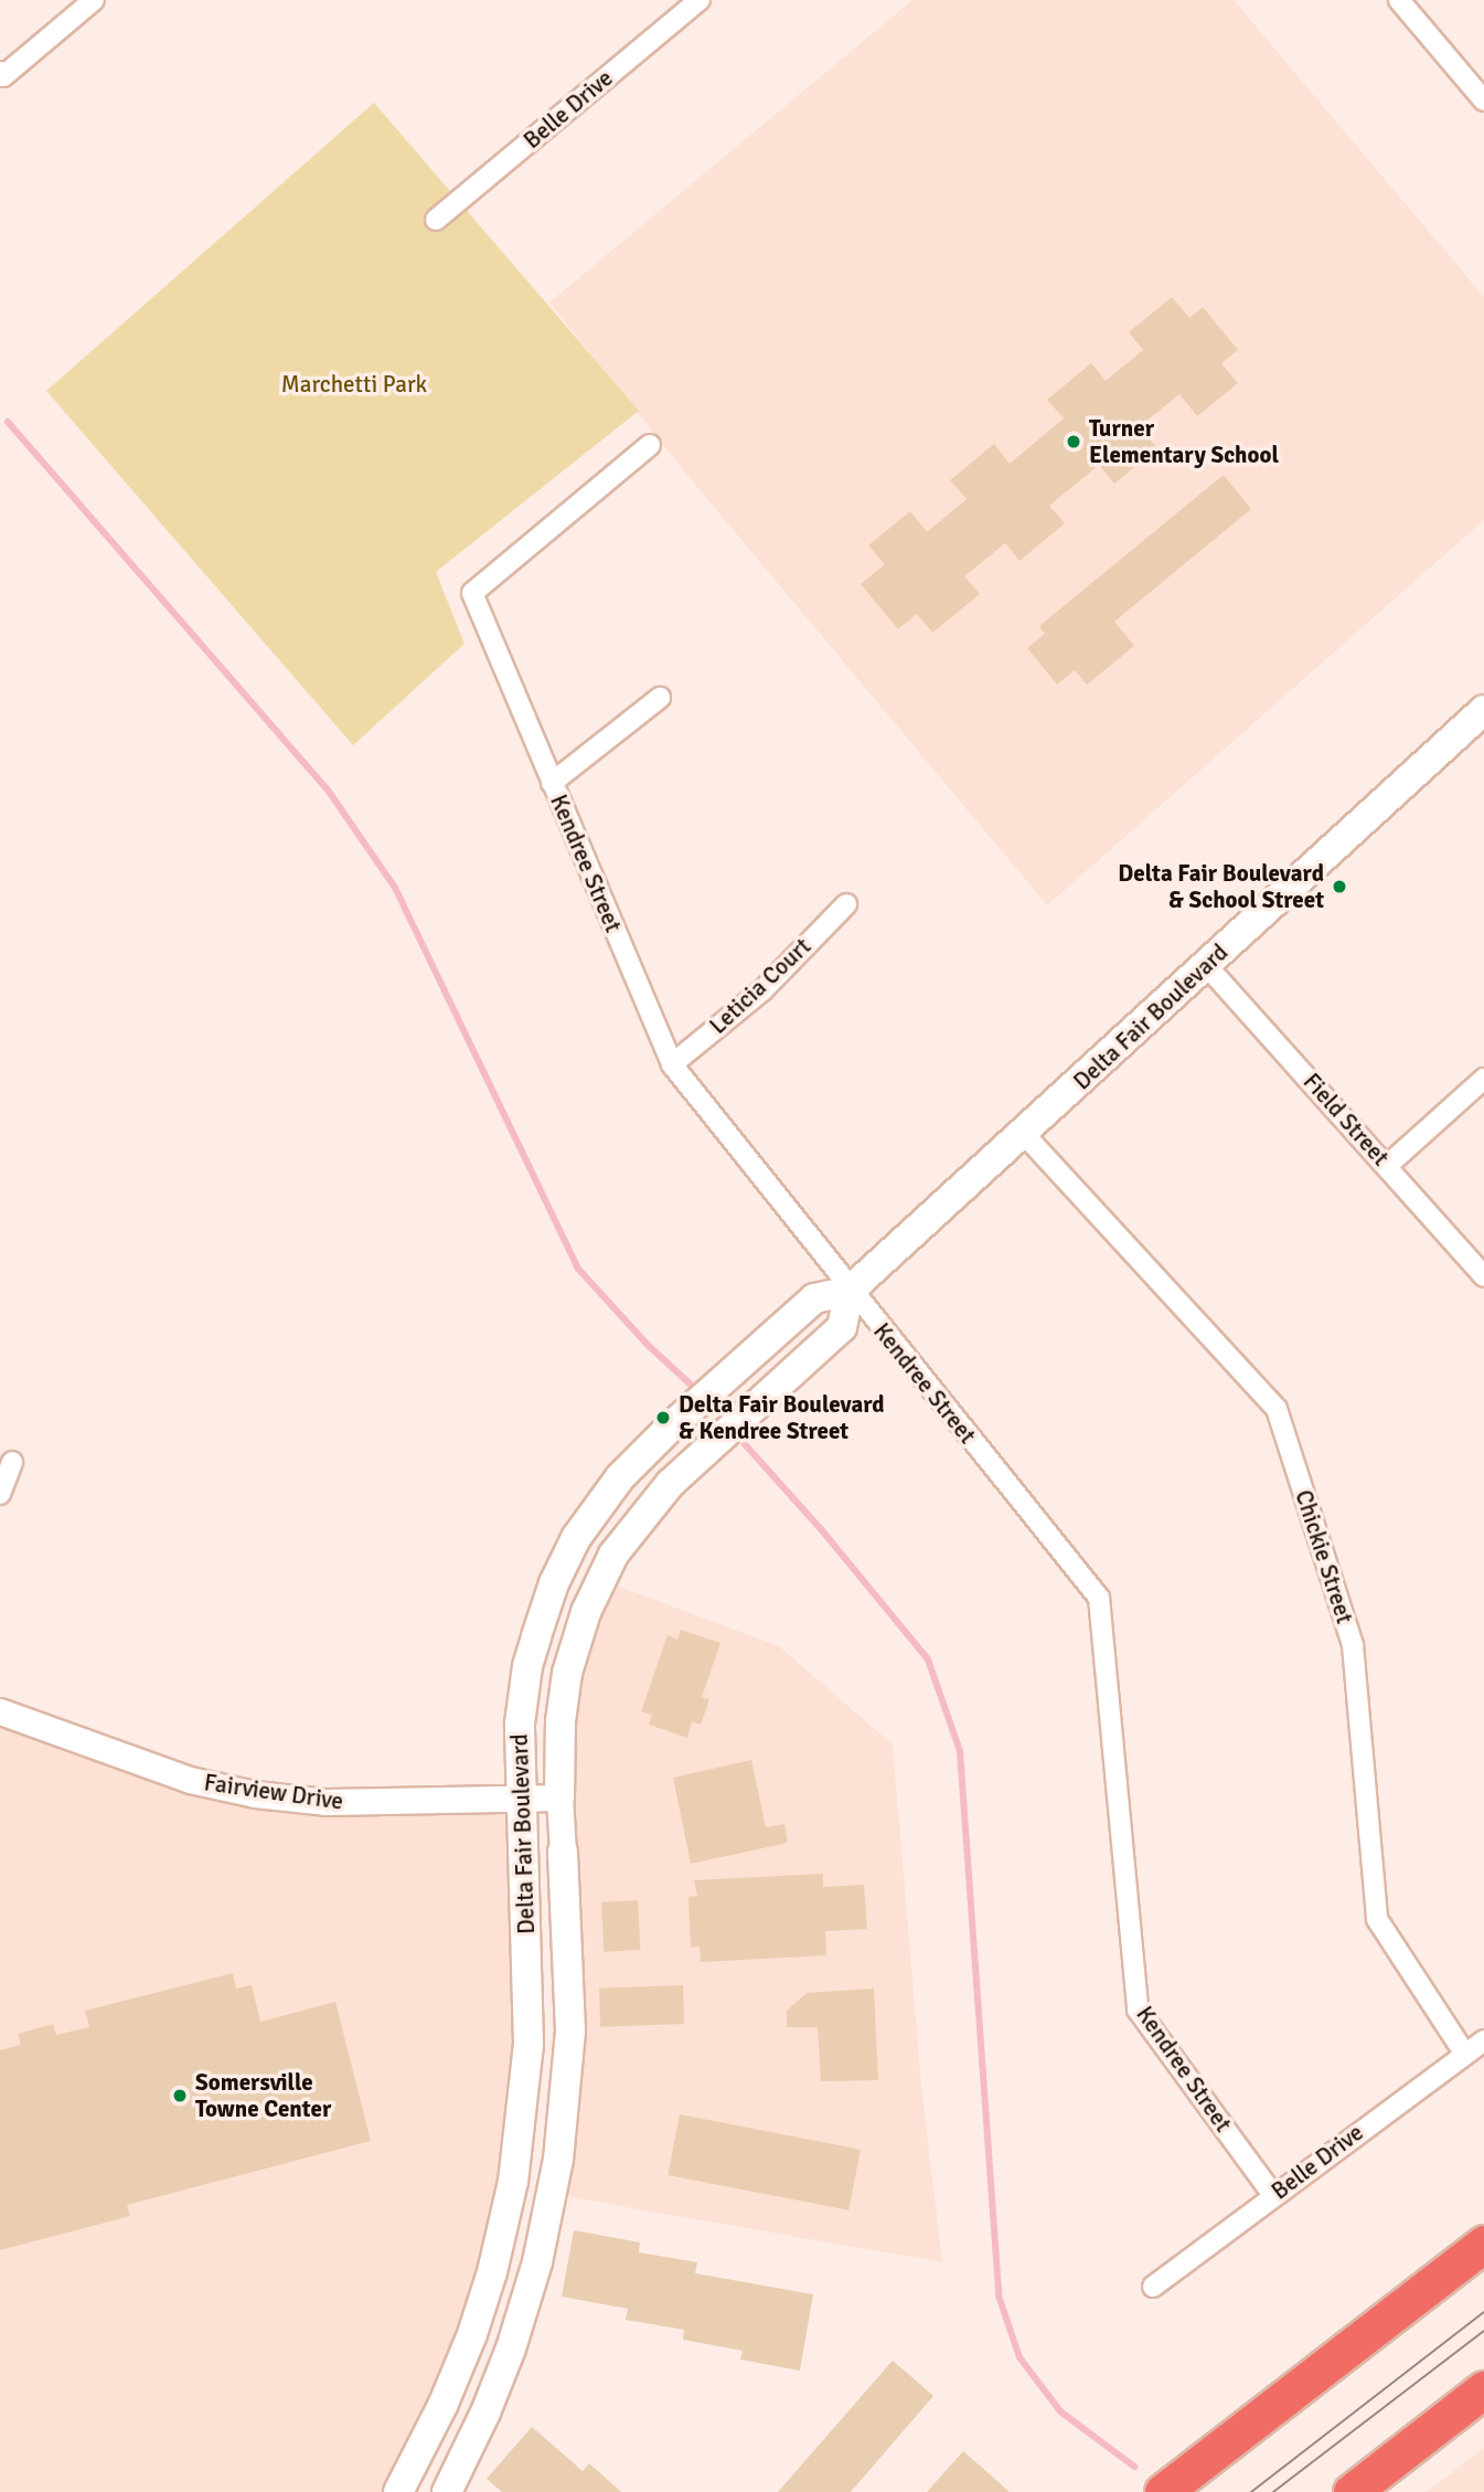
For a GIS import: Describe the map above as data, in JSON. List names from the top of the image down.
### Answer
{
  "streets": {
    "main road": ["Delta Fair Boulevard"],
    "street": [
      "Belle Drive",
      "Kendree Street",
      "Leticia Court",
      "Field Street",
      "Chickie Street",
      "Fairview Drive"
    ]
  },
  "crossings": [
    ["Belle Drive", "Kendree Street"],
    ["Belle Drive", "Chickie Street"],
    ["Kendree Street", "Leticia Court"],
    ["Kendree Street", "Delta Fair Boulevard"],
    ["Delta Fair Boulevard", "Field Street"],
    ["Delta Fair Boulevard", "Chickie Street"],
    ["Delta Fair Boulevard", "Fairview Drive"]
  ],
  "parks": ["Marchetti Park"],
  "places": [
    "Turner Elementary School",
    "Delta Fair Boulevard & School Street",
    "Delta Fair Boulevard & Kendree Street",
    "Somersville Towne Center"
  ]
}
